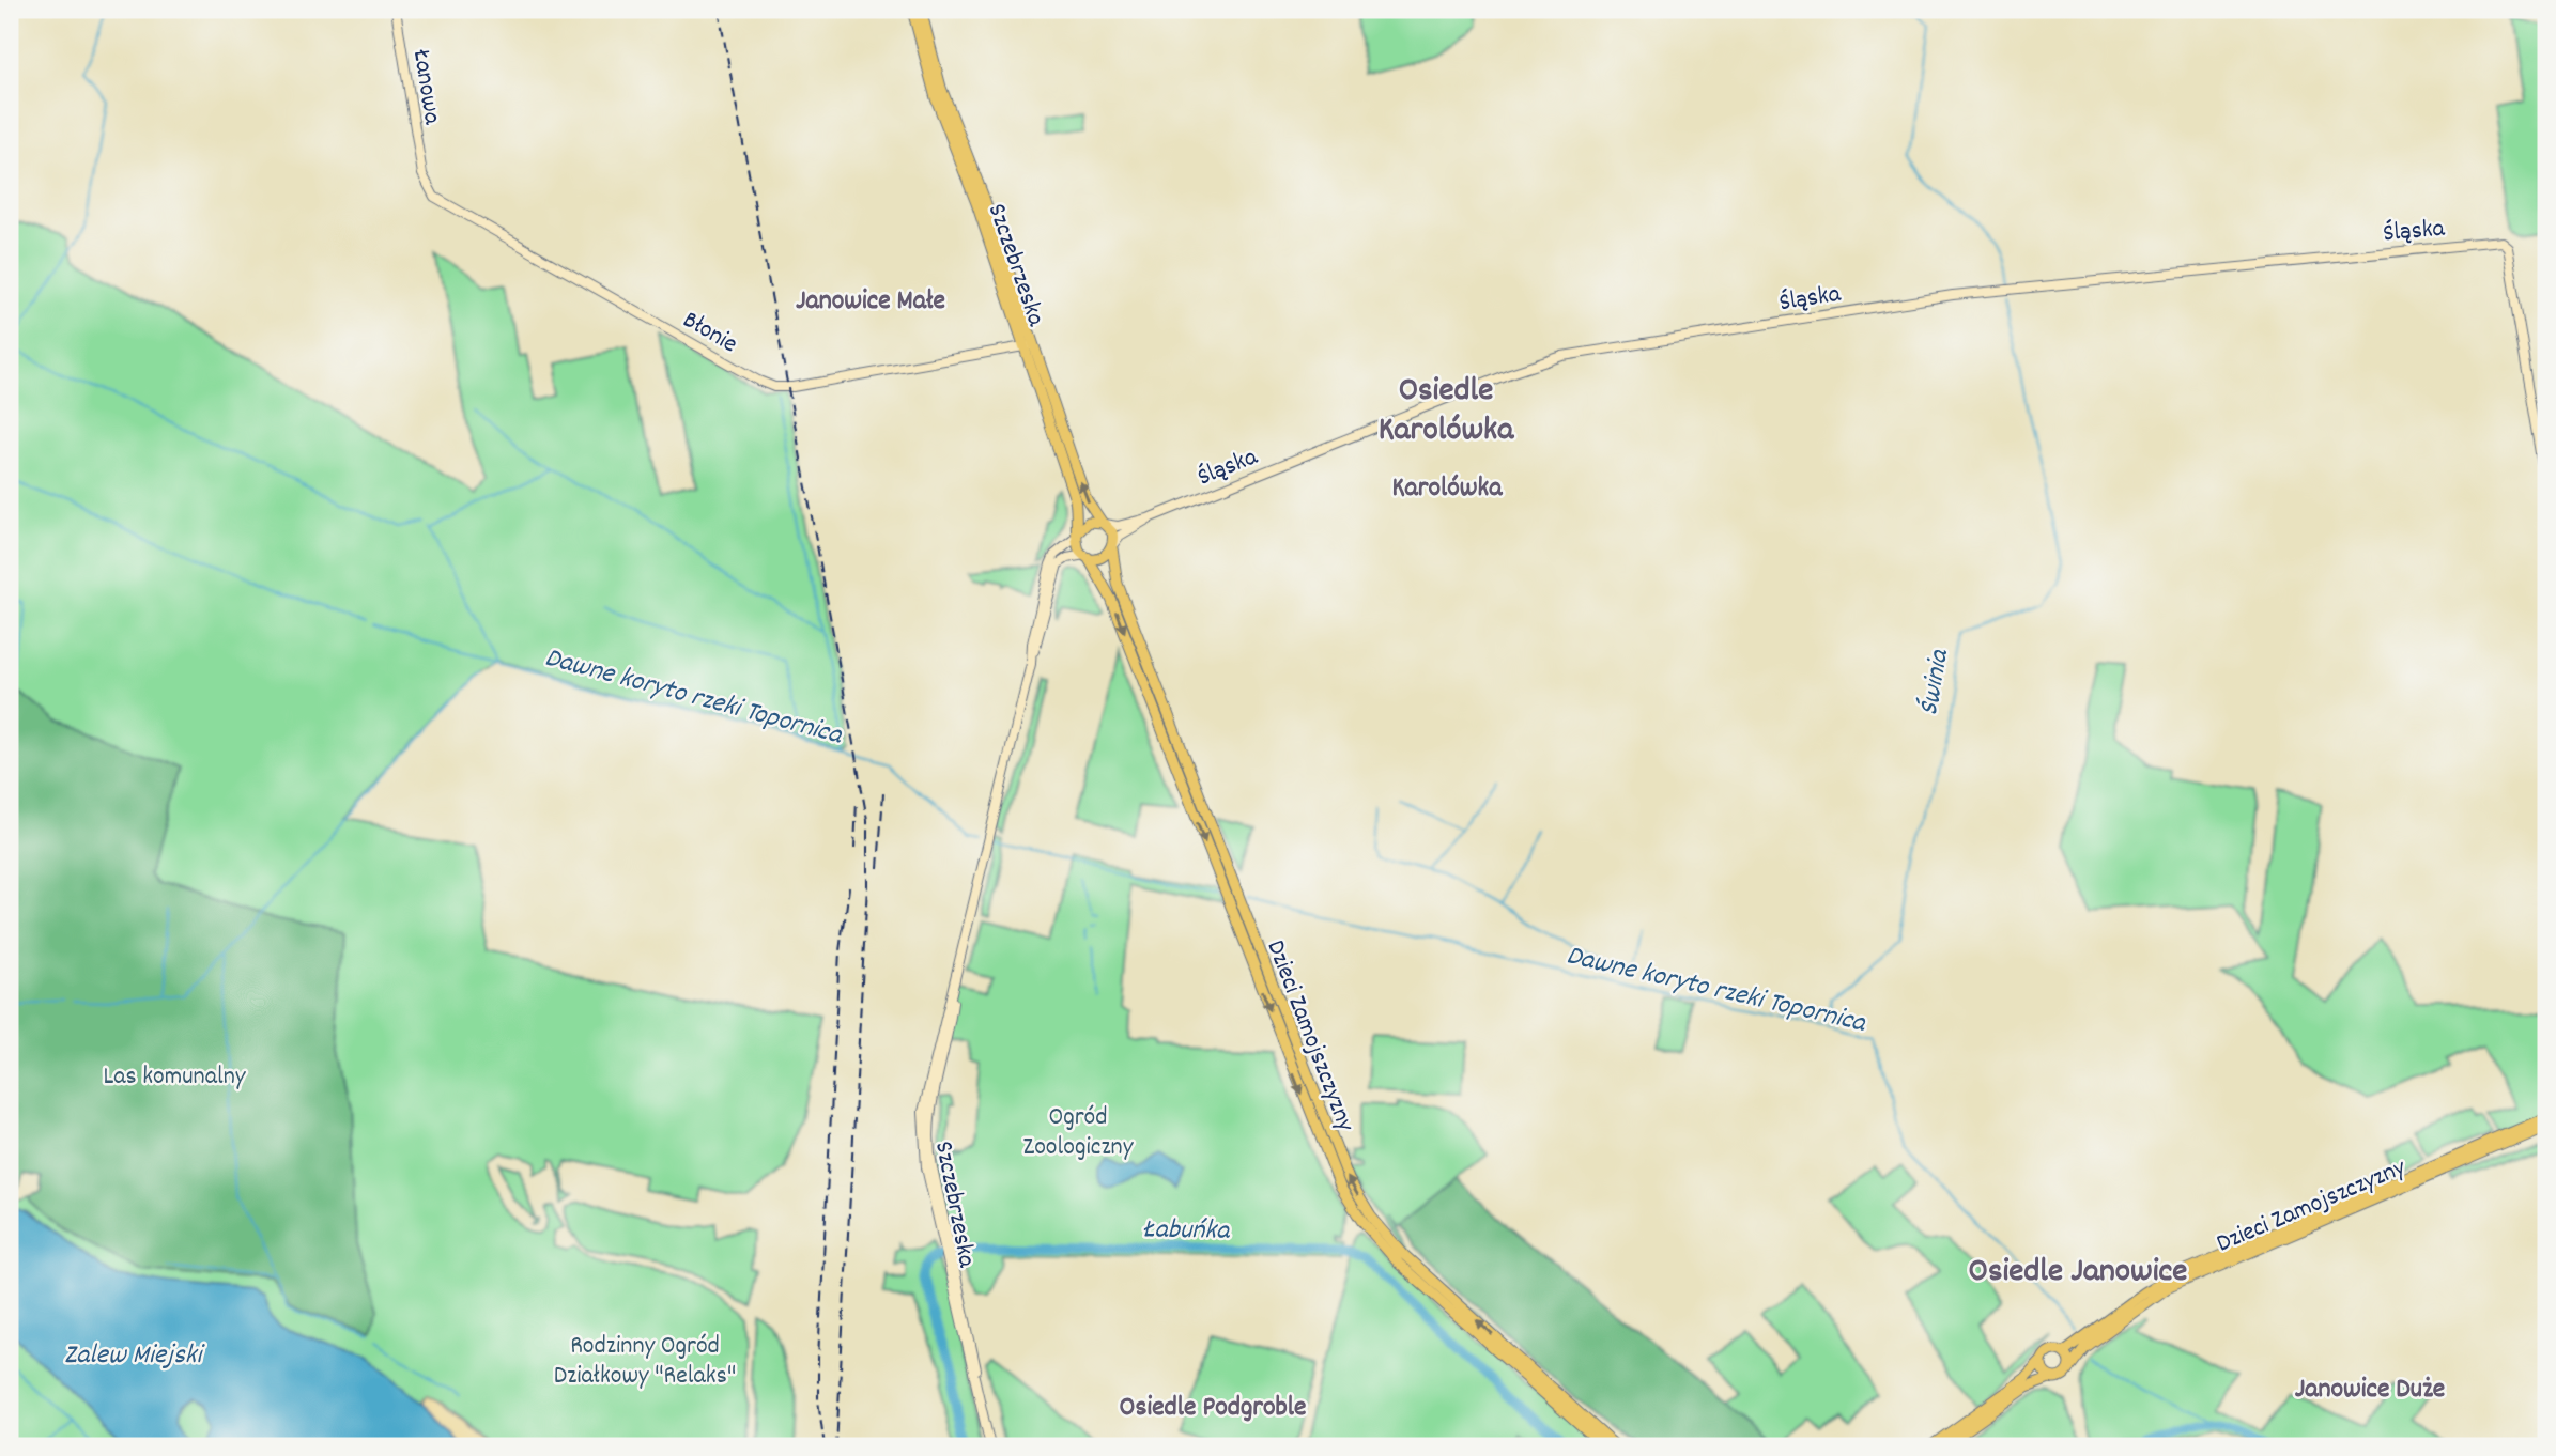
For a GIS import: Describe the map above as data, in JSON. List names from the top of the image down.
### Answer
{
  "streets": {
    "main road": ["Szczebrzeska", "Dzieci Zamojszczyzny"],
    "street": ["Łanowa", "Śląska", "Błonie"]
  },
  "crossings": [
    ["Łanowa", "Błonie"],
    ["Śląska", "Szczebrzeska"],
    ["Śląska", "Dzieci Zamojszczyzny"],
    ["Szczebrzeska", "Błonie"],
    ["Szczebrzeska", "Dzieci Zamojszczyzny"]
  ],
  "districts": [
    "Janowice Małe",
    "Osiedle Karolówka",
    "Karolówka",
    "Osiedle Janowice",
    "Janowice Duże",
    "Osiedle Podgroble"
  ],
  "water": [
    "Świnia",
    "Dawne koryto rzeki Topornica",
    "Łabuńka",
    "Zalew Miejski"
  ],
  "parks": ["Las komunalny", "Ogród Zoologiczny", "Rodzinny Ogród Działkowy \"Relaks\""]
}
